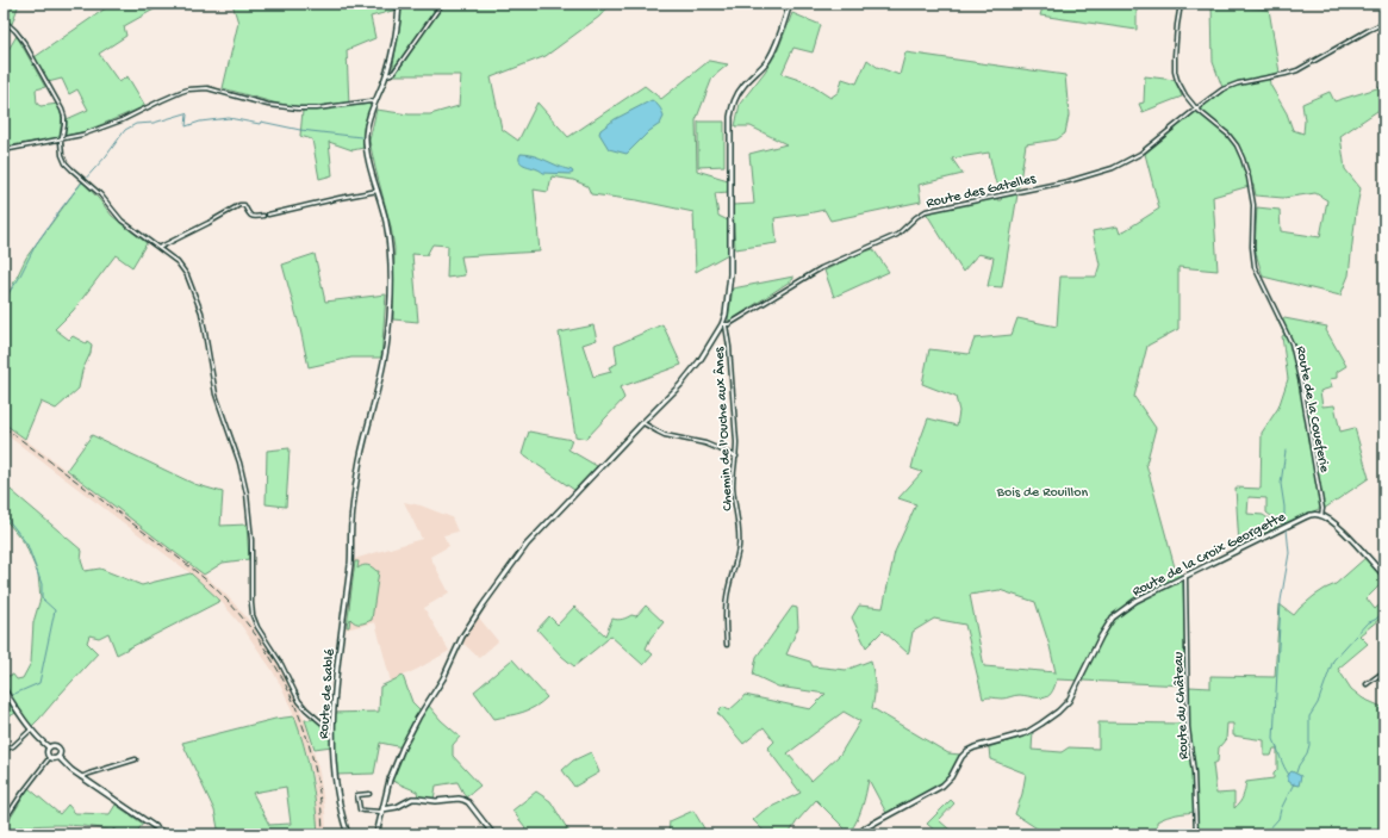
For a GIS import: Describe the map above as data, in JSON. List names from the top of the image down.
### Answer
{
  "streets": {
    "street": [
      "Route des Gatelles",
      "Route de la Coueferie",
      "Chemin de l'Ouche aux Ânes",
      "Route de la Croix Georgette",
      "Route de Sablé",
      "Route du Château"
    ]
  },
  "crossings": [
    ["Route des Gatelles", "Route de la Coueferie"],
    ["Route des Gatelles", "Chemin de l'Ouche aux Ânes"],
    ["Route de la Coueferie", "Route de la Croix Georgette"],
    ["Route de la Croix Georgette", "Route du Château"]
  ],
  "parks": ["Bois de Rouillon"]
}
